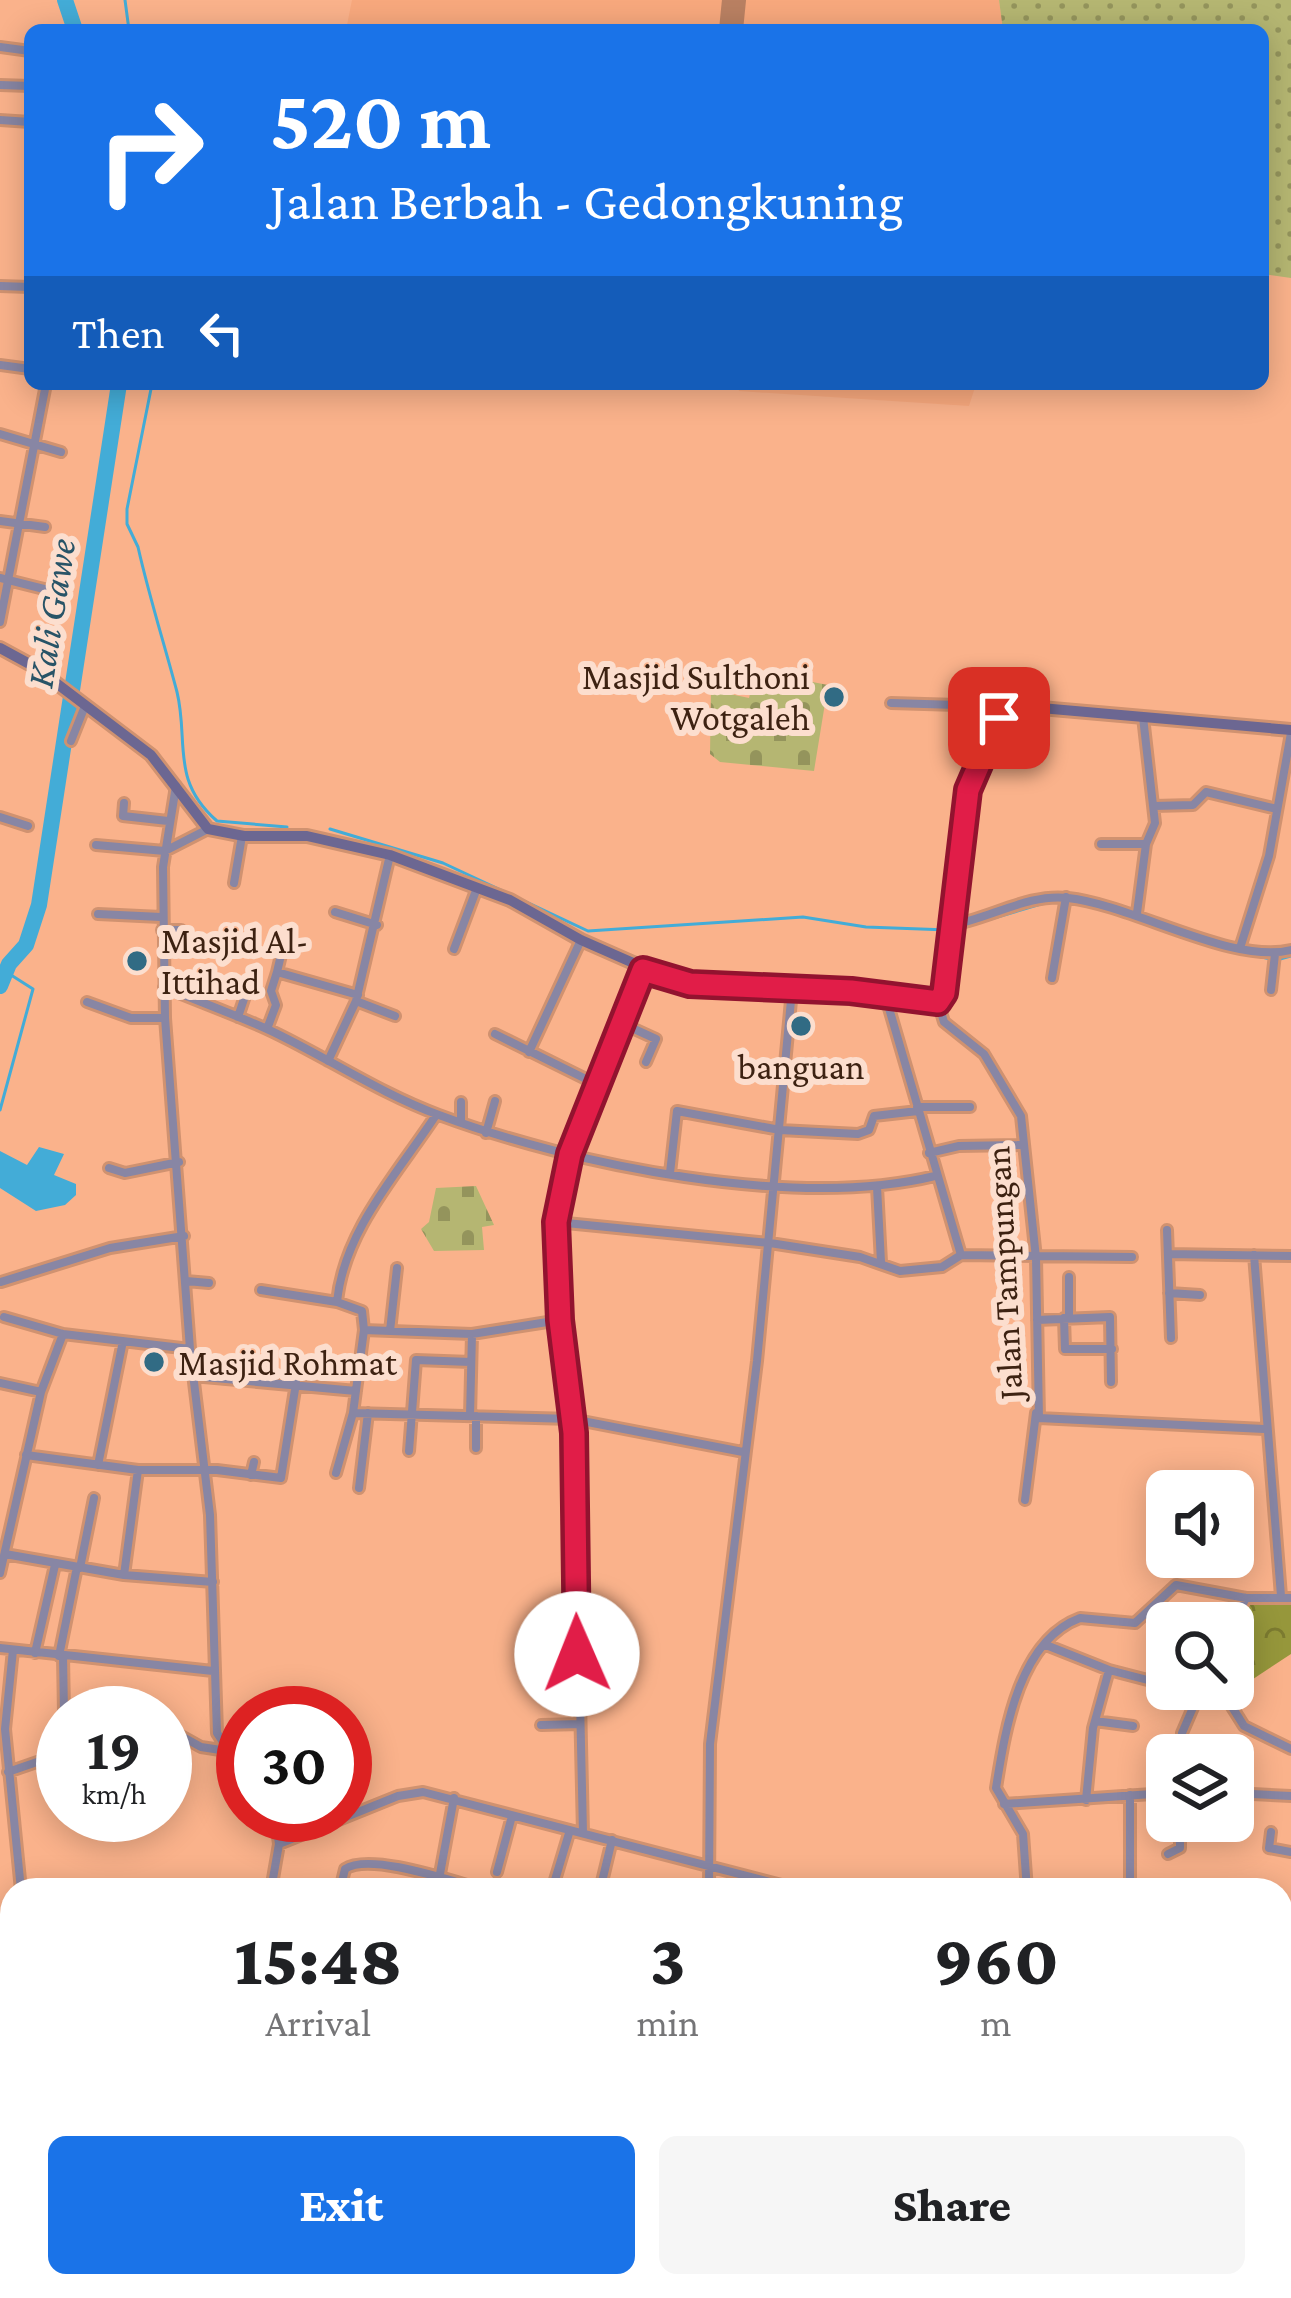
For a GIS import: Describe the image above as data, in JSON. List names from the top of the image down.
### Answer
{
  "streets": {
    "street": ["Jalan Tampungan"]
  },
  "water": ["Kali Gawe"],
  "places": [
    "Masjid Sulthoni Wotgaleh",
    "Masjid Al- Ittihad",
    "banguan",
    "Masjid Rohmat"
  ],
  "page": {
    "turn": ["520 m", "Jalan Berbah - Gedongkuning"],
    "then": "Then",
    "speed": "19 km/h",
    "limit": "30",
    "eta": [
      "15:48",
      "Arrival",
      "3",
      "min",
      "960",
      "m"
    ],
    "buttons": ["Exit", "Share"]
  }
}
